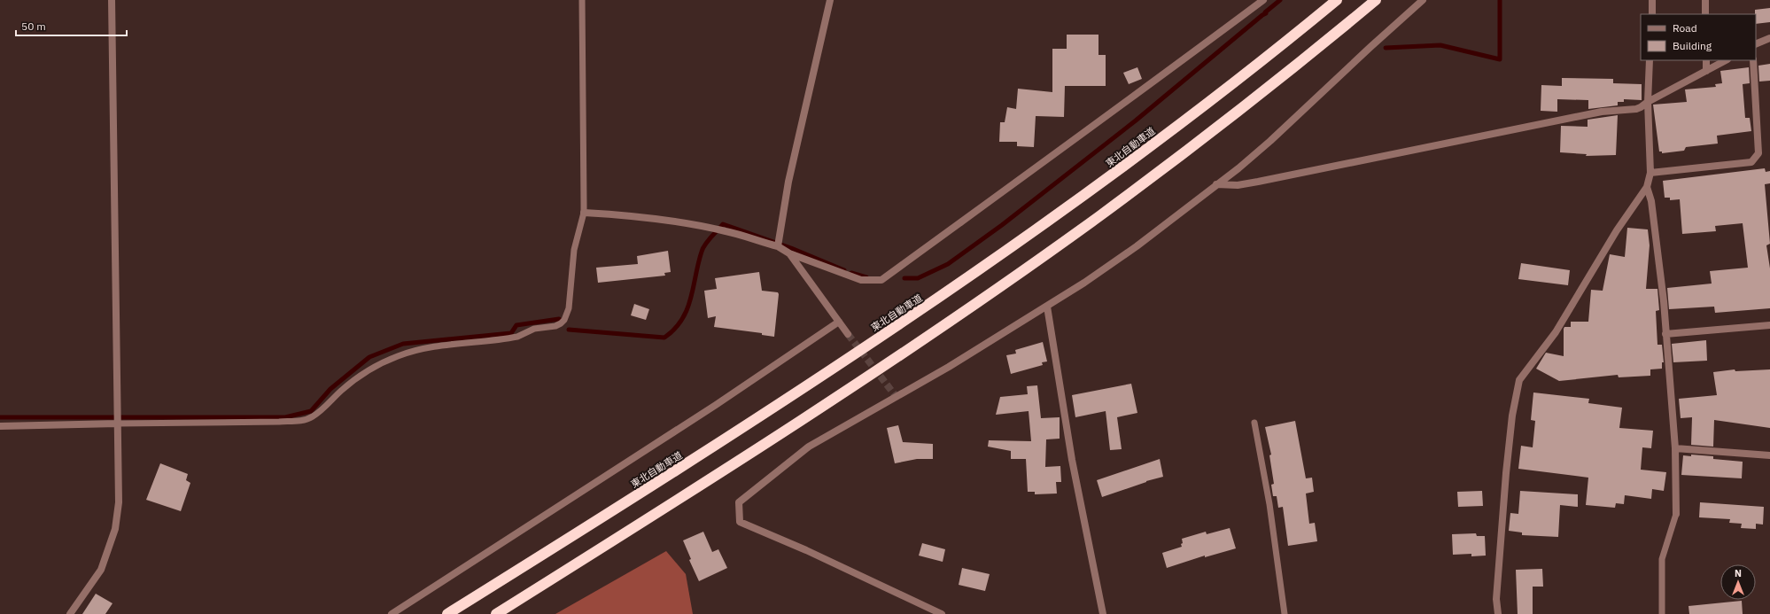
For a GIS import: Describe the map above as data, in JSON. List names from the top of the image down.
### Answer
{
  "streets": {
    "highway": ["東北自動車道"]
  },
  "legend": ["Road", "Building"],
  "scale_bar": "50 m",
  "north": "top"
}
